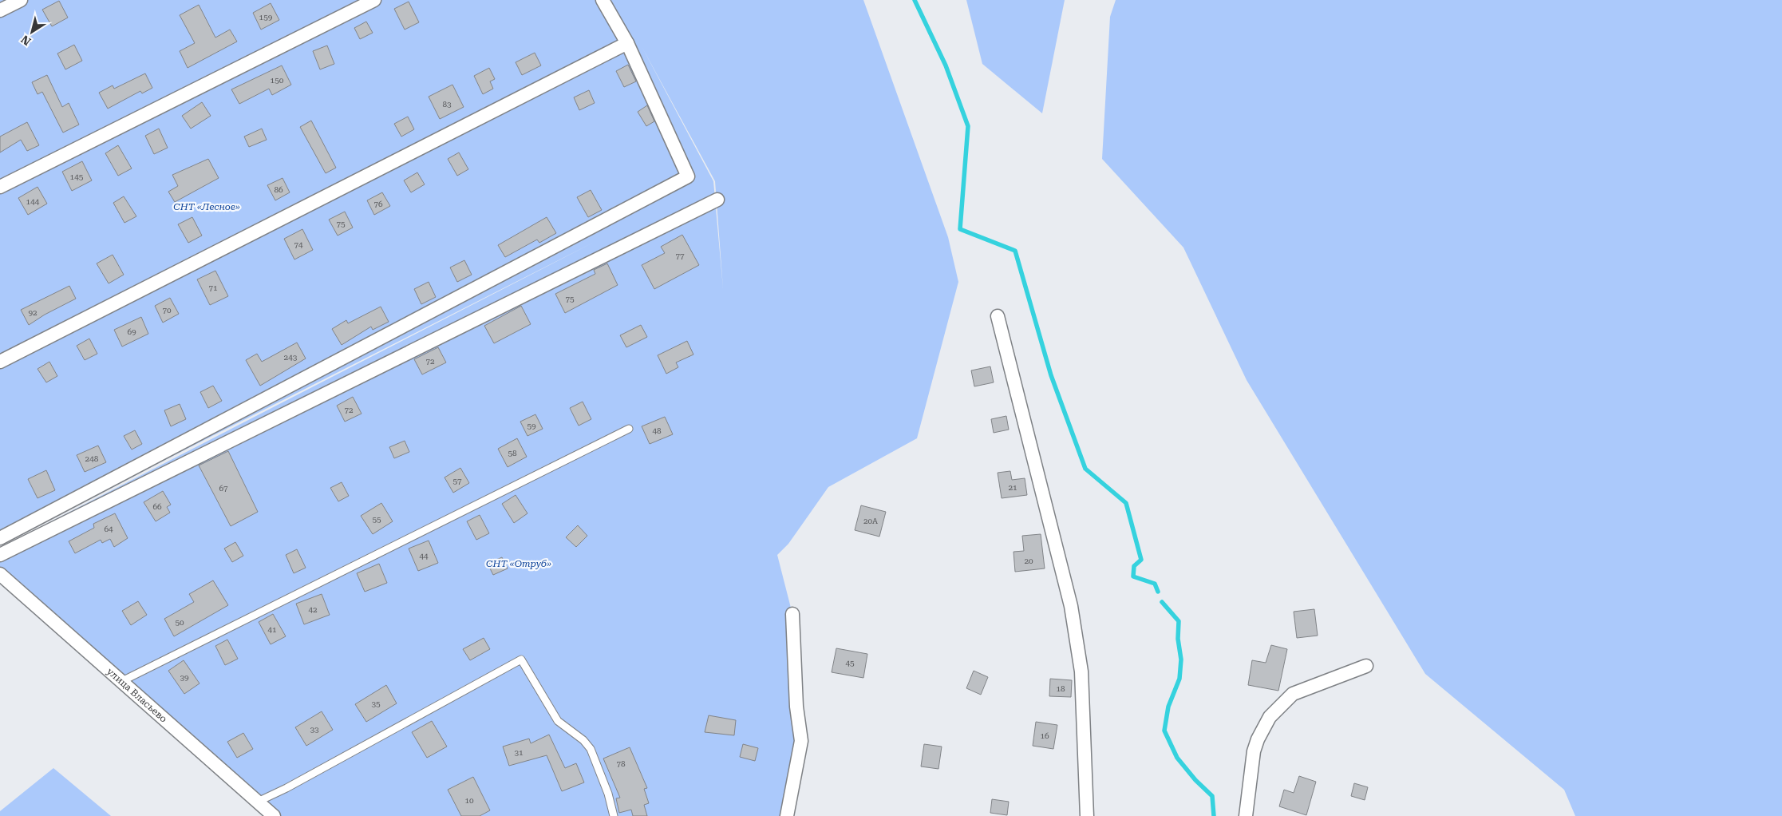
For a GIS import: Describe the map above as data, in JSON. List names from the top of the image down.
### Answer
{
  "streets": {
    "street": ["улица Власьево"]
  },
  "parks": ["СНТ «Лесное»", "СНТ «Отруб»"],
  "house_numbers": [
    "159",
    "150",
    "83",
    "145",
    "86",
    "144",
    "76",
    "75",
    "74",
    "77",
    "71",
    "75",
    "70",
    "92",
    "69",
    "243",
    "72",
    "72",
    "59",
    "48",
    "58",
    "248",
    "57",
    "21",
    "67",
    "66",
    "55",
    "20А",
    "64",
    "44",
    "20",
    "42",
    "50",
    "41",
    "45",
    "39",
    "18",
    "35",
    "33",
    "16",
    "31",
    "78",
    "10"
  ],
  "north": "bottom left"
}
